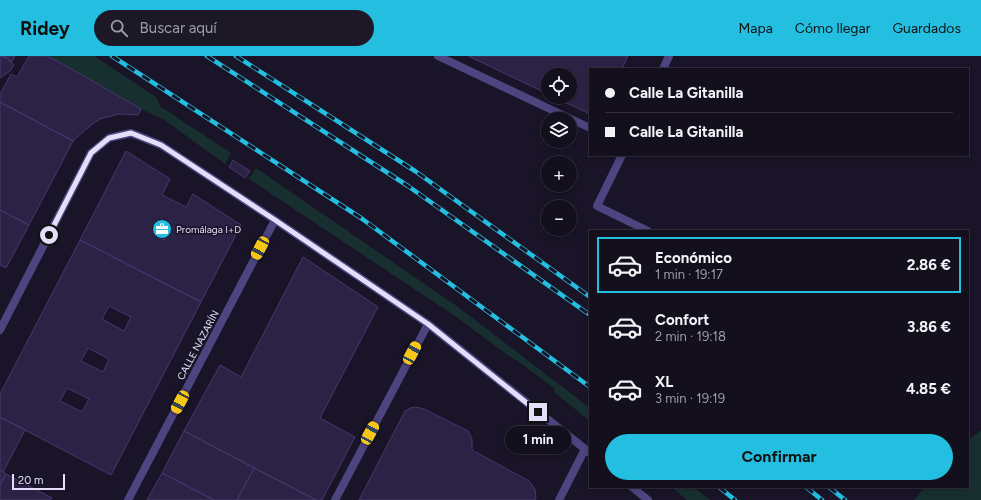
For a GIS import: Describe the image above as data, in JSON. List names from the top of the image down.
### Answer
{
  "streets": {
    "street": ["CALLE NAZARÍN"]
  },
  "places": {
    "office": ["Promálaga I+D"]
  },
  "scale_bar": "20 m",
  "page": {
    "header": "Ridey",
    "search": "Buscar aquí",
    "nav": ["Mapa", "Cómo llegar", "Guardados"],
    "map_buttons": ["+", "−"],
    "banner": ["Calle La Gitanilla", "Calle La Gitanilla"],
    "list": [
      {
        "name": "Económico",
        "note": "1 min · 19:17",
        "value": "2.86 €"
      },
      {
        "name": "Confort",
        "note": "2 min · 19:18",
        "value": "3.86 €"
      },
      {
        "name": "XL",
        "note": "3 min · 19:19",
        "value": "4.85 €"
      }
    ],
    "bubble": "1 min",
    "buttons": "Confirmar",
    "scale": "20 m"
  }
}
